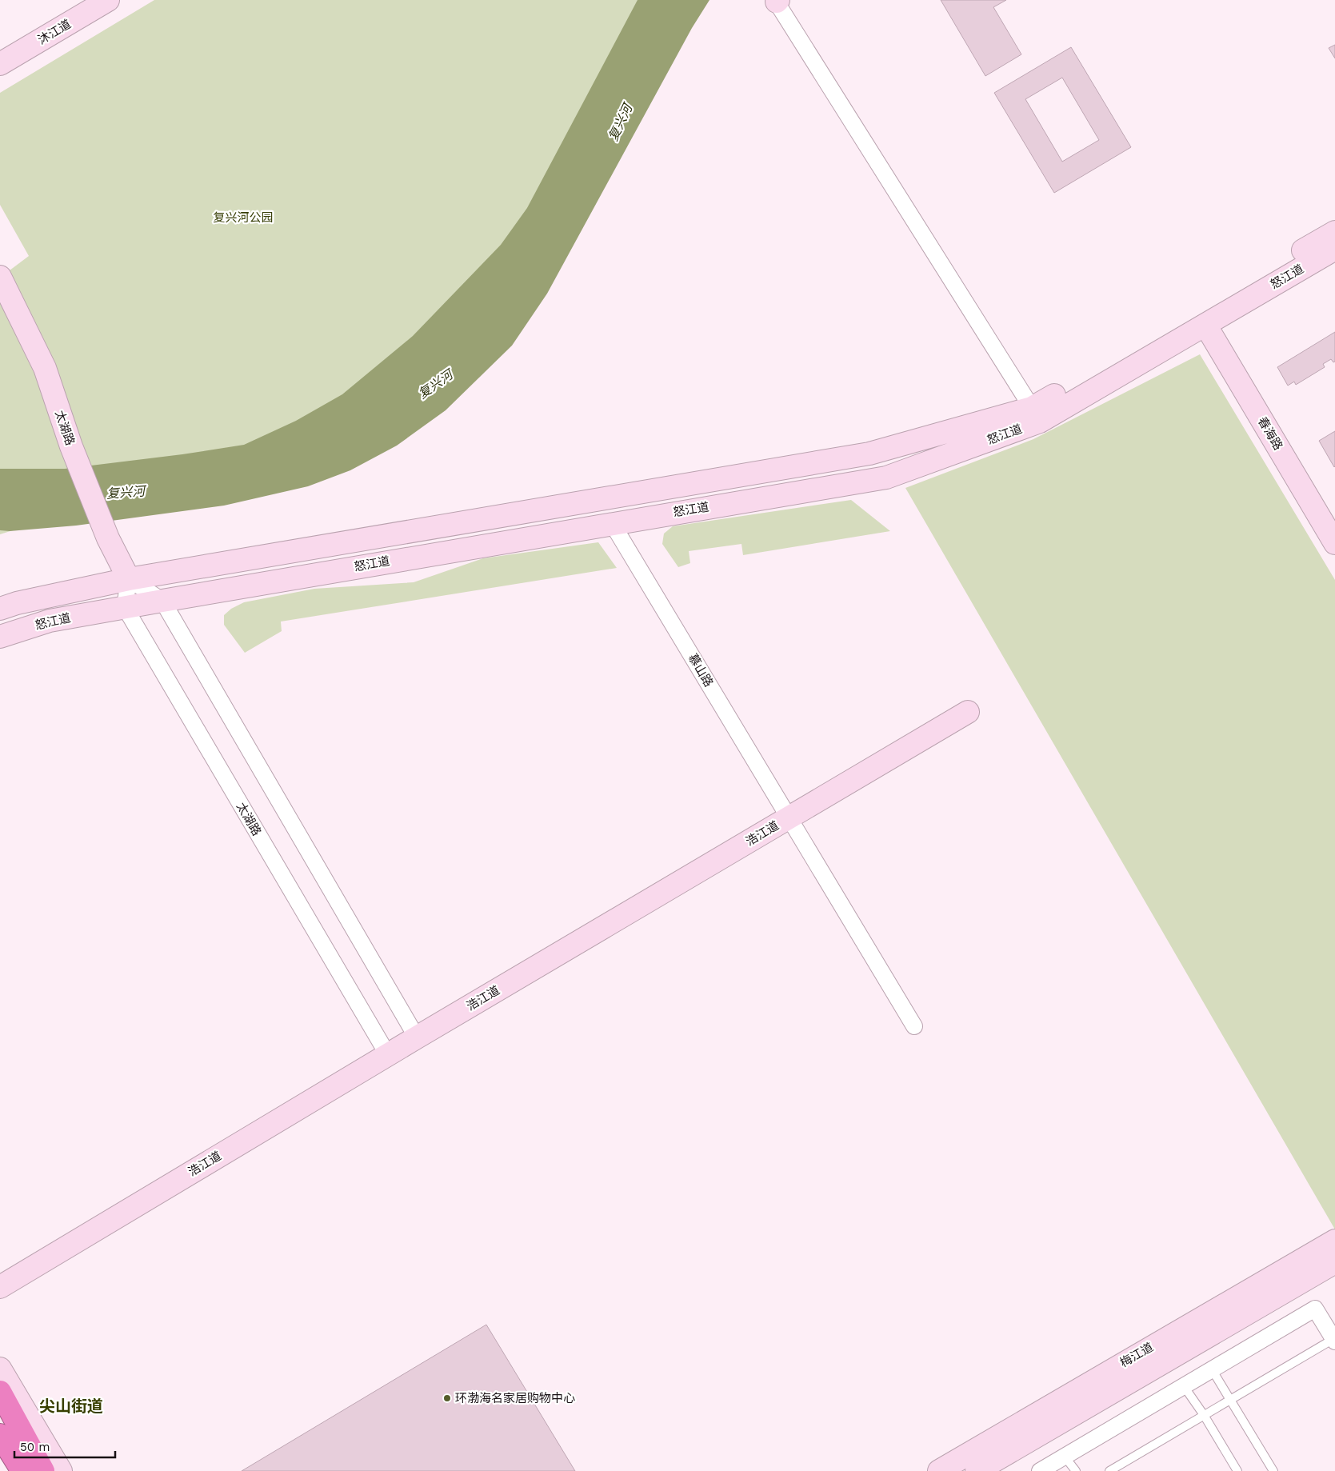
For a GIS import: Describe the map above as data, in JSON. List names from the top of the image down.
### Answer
{
  "streets": {
    "street": [
      "沐江道",
      "怒江道",
      "太湖路",
      "春海路",
      "慕山路",
      "浩江道",
      "梅江道"
    ]
  },
  "crossings": [
    ["怒江道", "太湖路"],
    ["怒江道", "春海路"],
    ["怒江道", "慕山路"],
    ["太湖路", "浩江道"],
    ["慕山路", "浩江道"]
  ],
  "districts": ["尖山街道"],
  "water": ["复兴河"],
  "parks": ["复兴河公园"],
  "places": ["环渤海名家居购物中心"],
  "scale_bar": "50 m"
}
